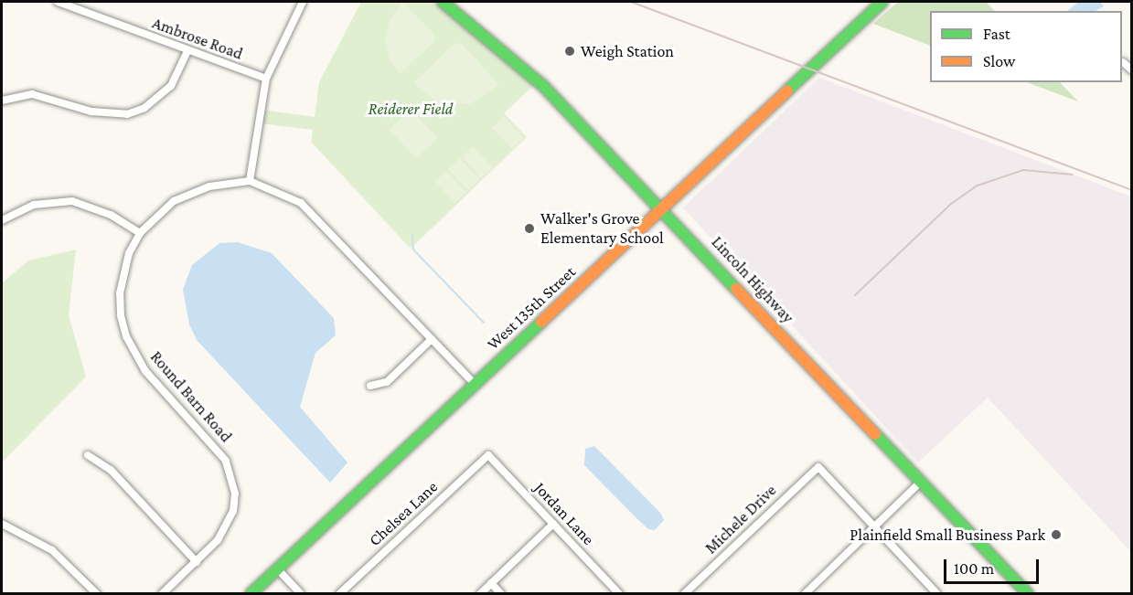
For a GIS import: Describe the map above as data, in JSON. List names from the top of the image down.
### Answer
{
  "streets": {
    "street": [
      "Ambrose Road",
      "Lincoln Highway",
      "West 135th Street",
      "Round Barn Road",
      "Chelsea Lane",
      "Jordan Lane",
      "Michele Drive"
    ]
  },
  "crossings": [
    ["Lincoln Highway", "West 135th Street"],
    ["Chelsea Lane", "Jordan Lane"]
  ],
  "parks": ["Reiderer Field"],
  "places": ["Weigh Station", "Walker's Grove Elementary School", "Plainfield Small Business Park"],
  "legend": ["Fast", "Slow"],
  "scale_bar": "100 m"
}
